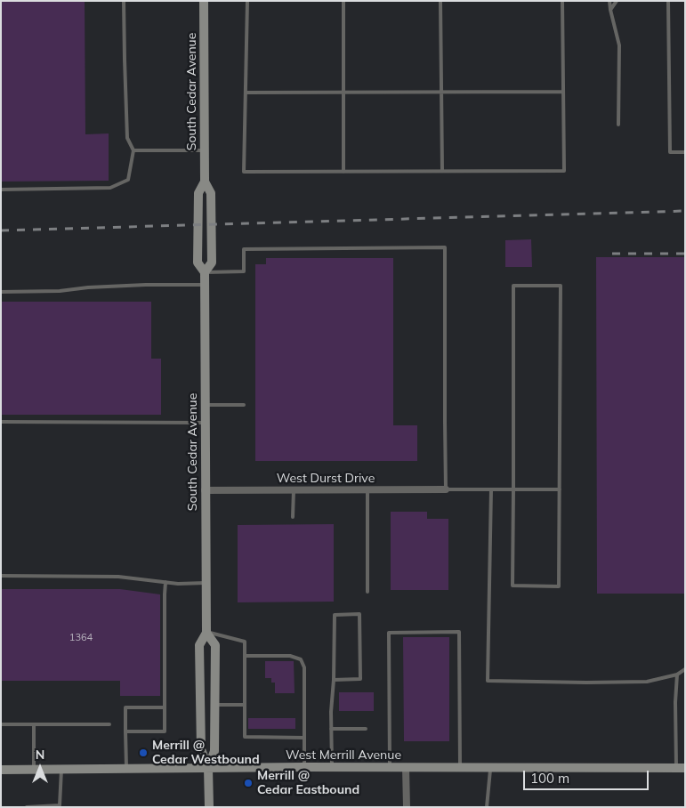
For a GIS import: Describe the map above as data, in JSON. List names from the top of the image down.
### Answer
{
  "streets": {
    "main road": ["South Cedar Avenue", "West Merrill Avenue"],
    "street": ["West Durst Drive"]
  },
  "crossings": [
    ["South Cedar Avenue", "West Durst Drive"],
    ["South Cedar Avenue", "West Merrill Avenue"]
  ],
  "places": ["Merrill @ Cedar Westbound", "Merrill @ Cedar Eastbound"],
  "house_numbers": ["1364"],
  "scale_bar": "100 m",
  "north": "top"
}
